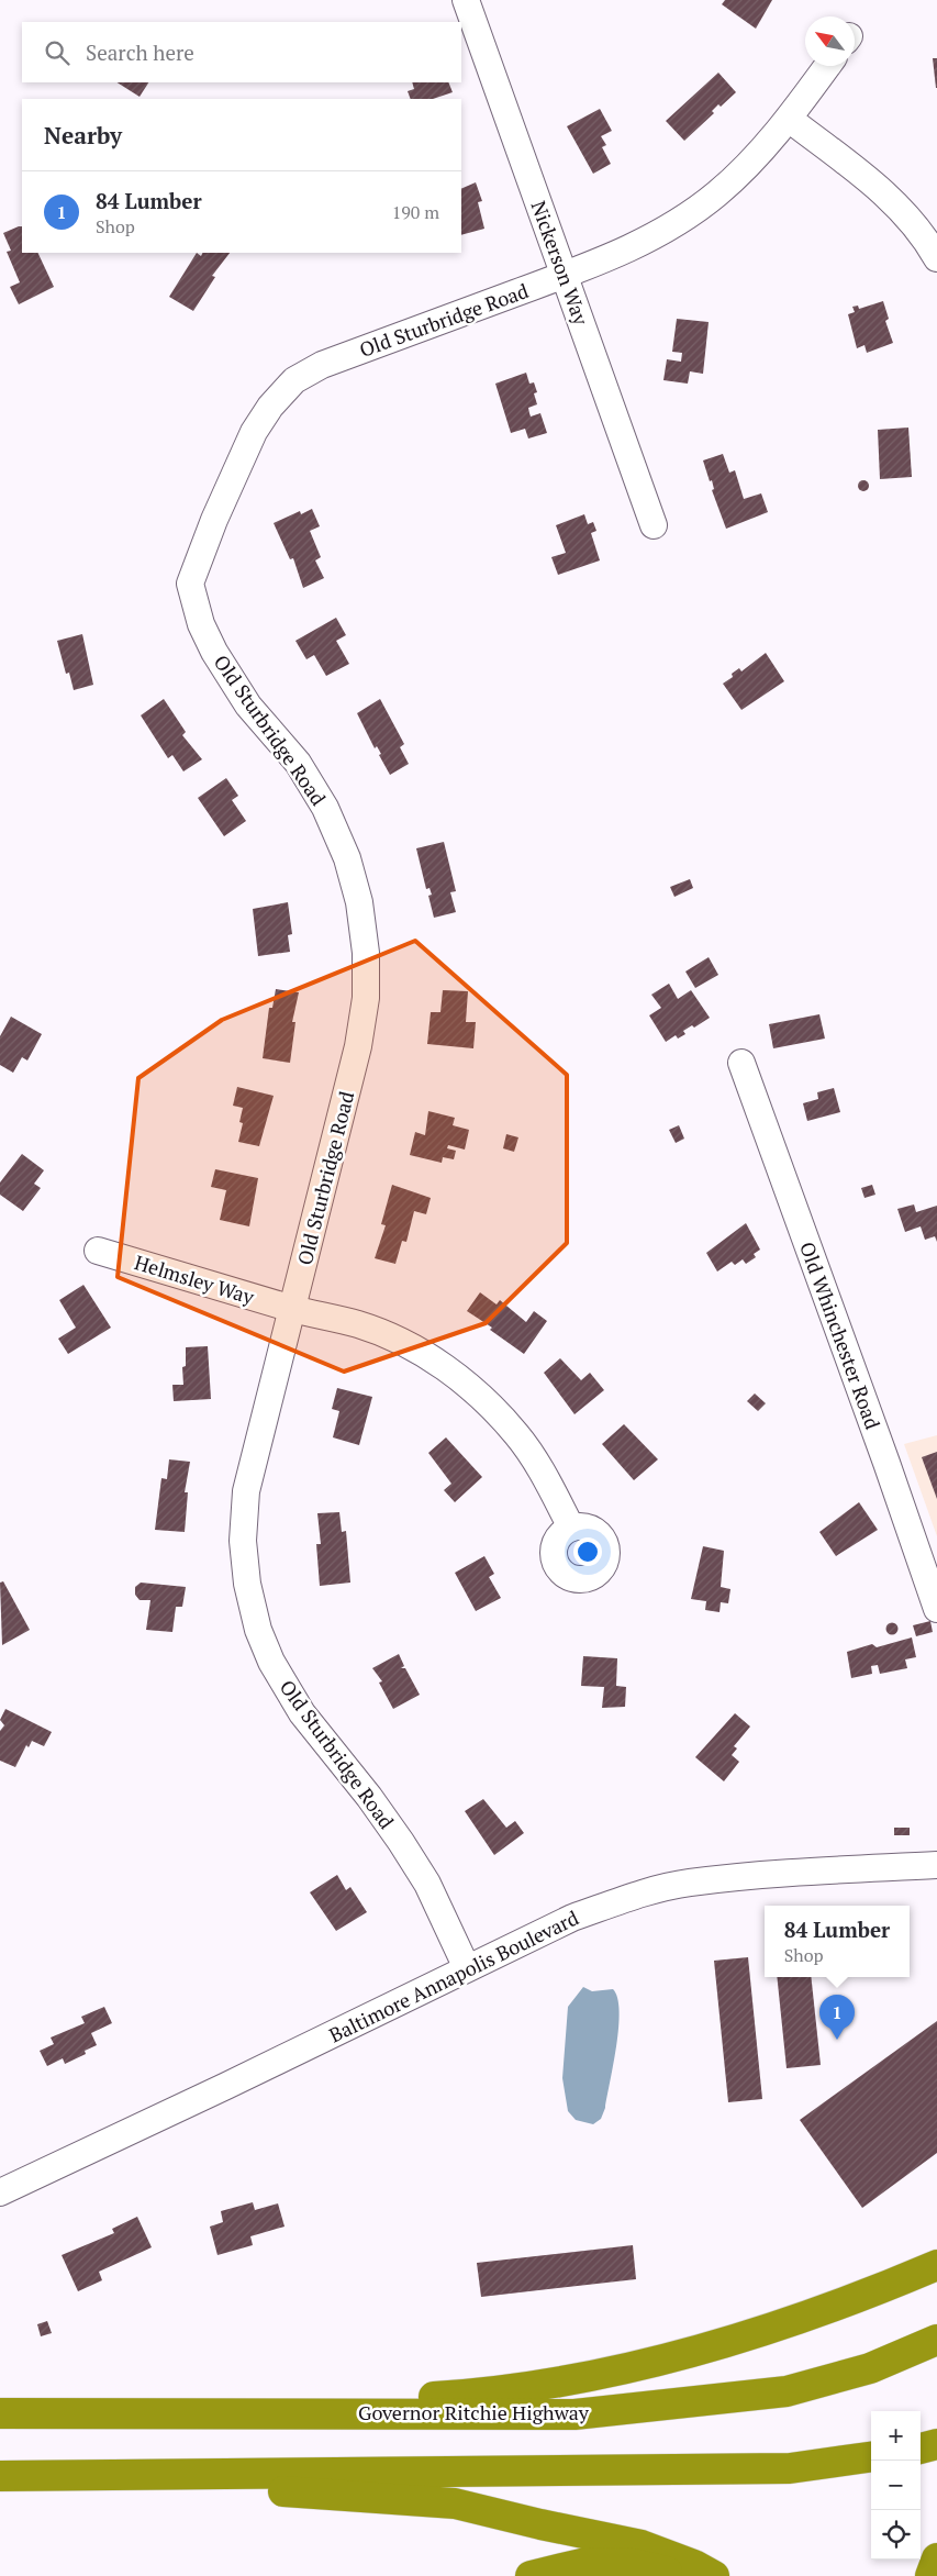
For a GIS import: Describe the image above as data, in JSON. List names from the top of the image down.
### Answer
{
  "streets": {
    "highway": ["Governor Ritchie Highway"],
    "street": [
      "Nickerson Way",
      "Old Sturbridge Road",
      "Helmsley Way",
      "Old Whinchester Road",
      "Baltimore Annapolis Boulevard"
    ]
  },
  "crossings": [
    ["Nickerson Way", "Old Sturbridge Road"],
    ["Old Sturbridge Road", "Helmsley Way"],
    ["Old Sturbridge Road", "Baltimore Annapolis Boulevard"]
  ],
  "north": "top left",
  "page": {
    "search": "Search here",
    "heading": "Nearby",
    "list": [
      {
        "mark": "1",
        "name": "84 Lumber",
        "note": "Shop",
        "value": "190 m"
      }
    ],
    "popup": ["84 Lumber", "Shop"],
    "pins": "1",
    "map_buttons": ["+", "−"]
  }
}
